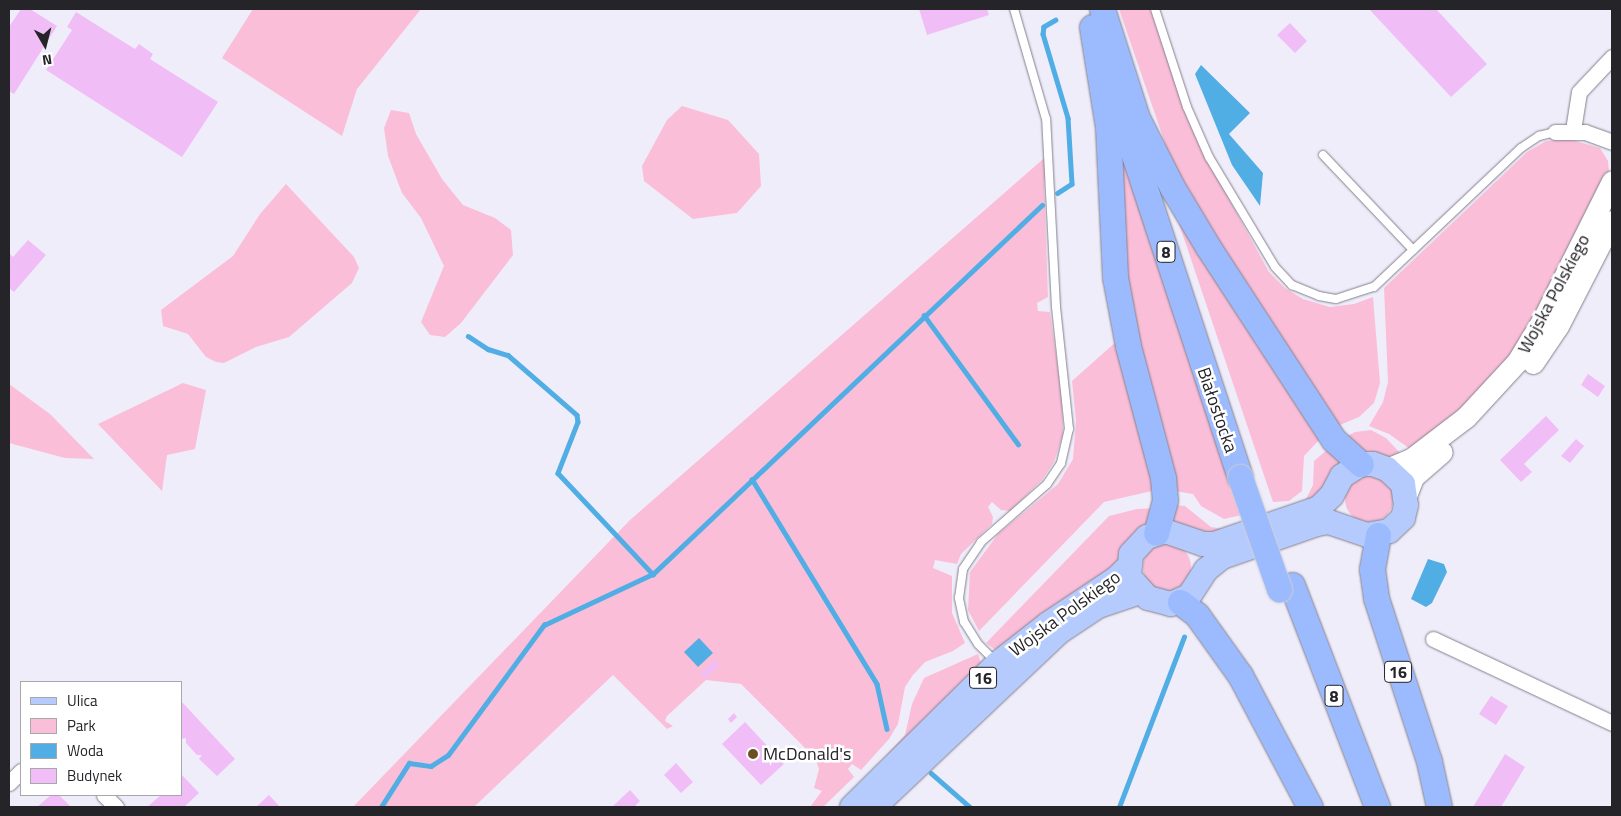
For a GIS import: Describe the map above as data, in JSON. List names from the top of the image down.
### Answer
{
  "streets": {
    "highway": ["8", "Białostocka", "16"],
    "main road": ["Wojska Polskiego"]
  },
  "crossings": [
    ["Wojska Polskiego", "16"]
  ],
  "places": ["McDonald's"],
  "legend": [
    "Ulica",
    "Park",
    "Woda",
    "Budynek"
  ],
  "north": "bottom"
}
